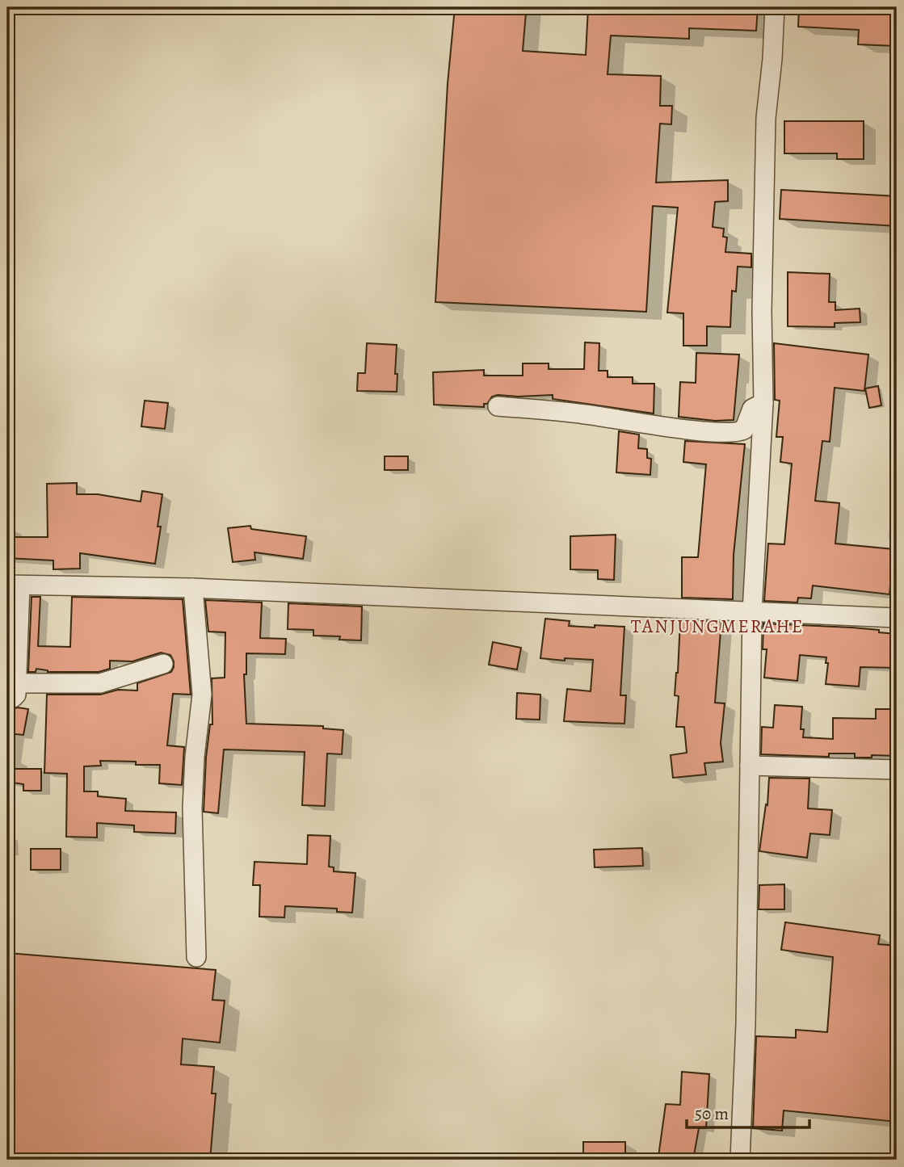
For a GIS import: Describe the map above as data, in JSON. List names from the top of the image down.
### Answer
{
  "districts": ["TANJUNGMERAHE"],
  "scale_bar": "50 m"
}
